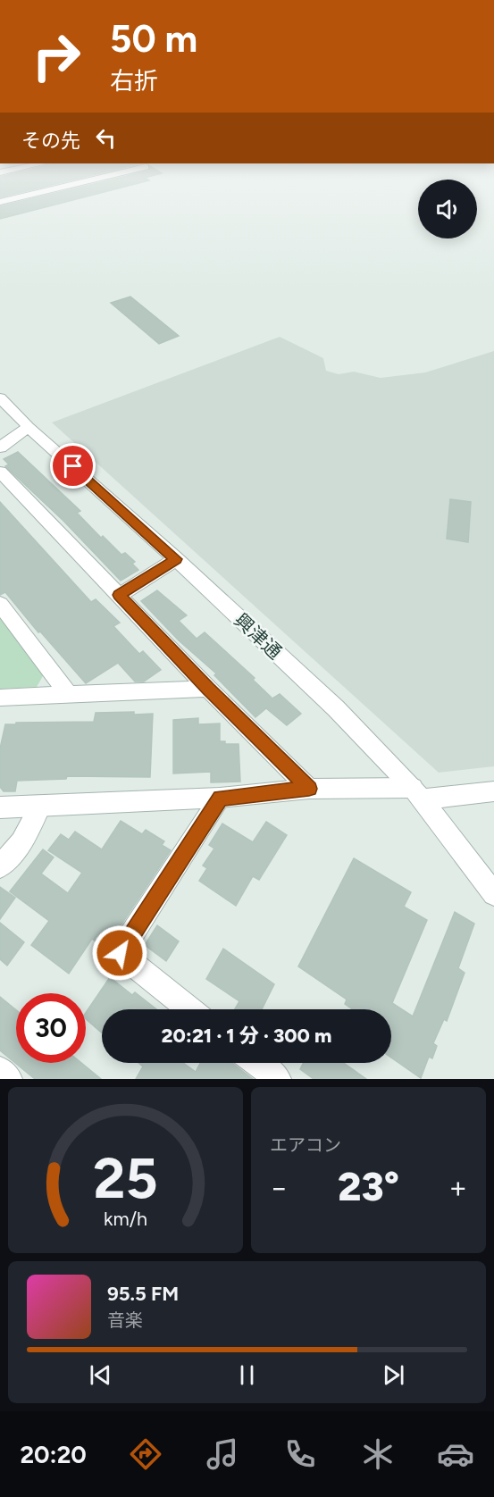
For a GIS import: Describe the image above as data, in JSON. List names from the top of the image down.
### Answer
{
  "streets": {
    "street": ["興津通"]
  },
  "page": {
    "turn": ["50 m", "右折"],
    "then": "その先",
    "limit": "30",
    "trip": "20:21 · 1 分 · 300 m",
    "tile": "エアコン",
    "heat": ["−", "23°", "+"],
    "song": ["95.5 FM", "音楽"],
    "tabs": "20:20",
    "gauge": ["25", "km/h"]
  }
}
